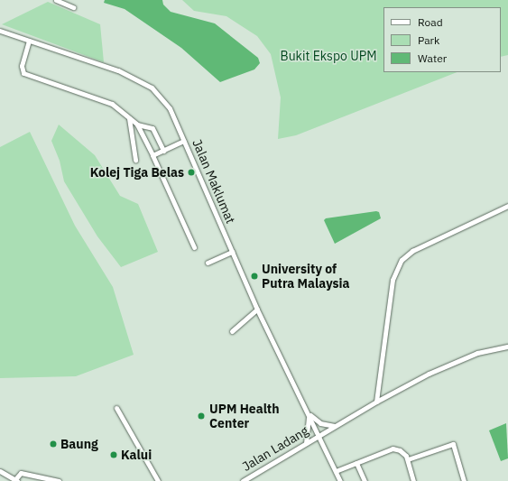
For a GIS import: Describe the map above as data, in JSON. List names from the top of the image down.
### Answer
{
  "streets": {
    "street": ["Jalan Maklumat", "Jalan Ladang"]
  },
  "crossings": [
    ["Jalan Maklumat", "Jalan Ladang"]
  ],
  "parks": ["Bukit Ekspo UPM"],
  "places": [
    "Kolej Tiga Belas",
    "University of Putra Malaysia",
    "UPM Health Center",
    "Baung",
    "Kalui"
  ],
  "legend": ["Road", "Park", "Water"]
}
